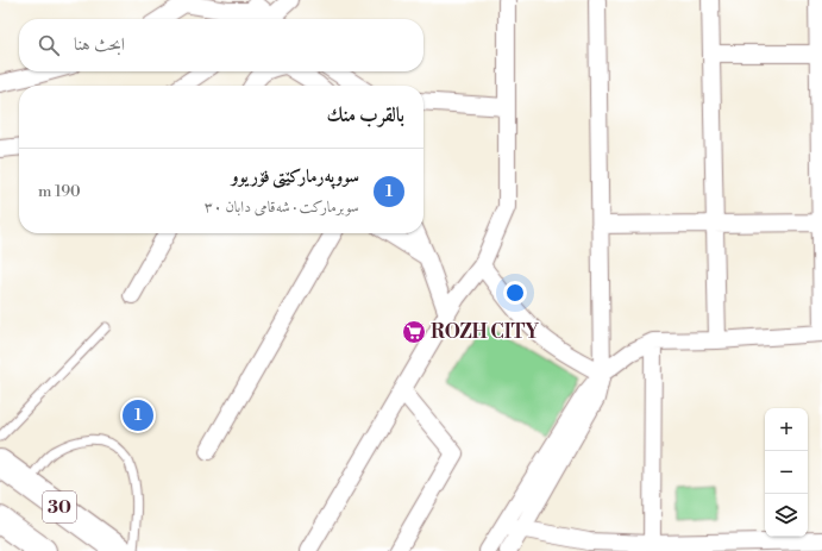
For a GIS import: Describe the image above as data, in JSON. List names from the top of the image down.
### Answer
{
  "streets": {
    "main road": ["30"]
  },
  "places": {
    "supermarket": ["ROZH CITY"]
  },
  "page": {
    "search": "ابحث هنا",
    "heading": "بالقرب منك",
    "list": [
      {
        "mark": "1",
        "name": "سووپەرمارکێتی فۆر یوو",
        "note": "سوبرماركت · شەقامی دابان ٣٠",
        "value": "190 m"
      }
    ],
    "pins": "1",
    "map_buttons": ["+", "−"]
  }
}
